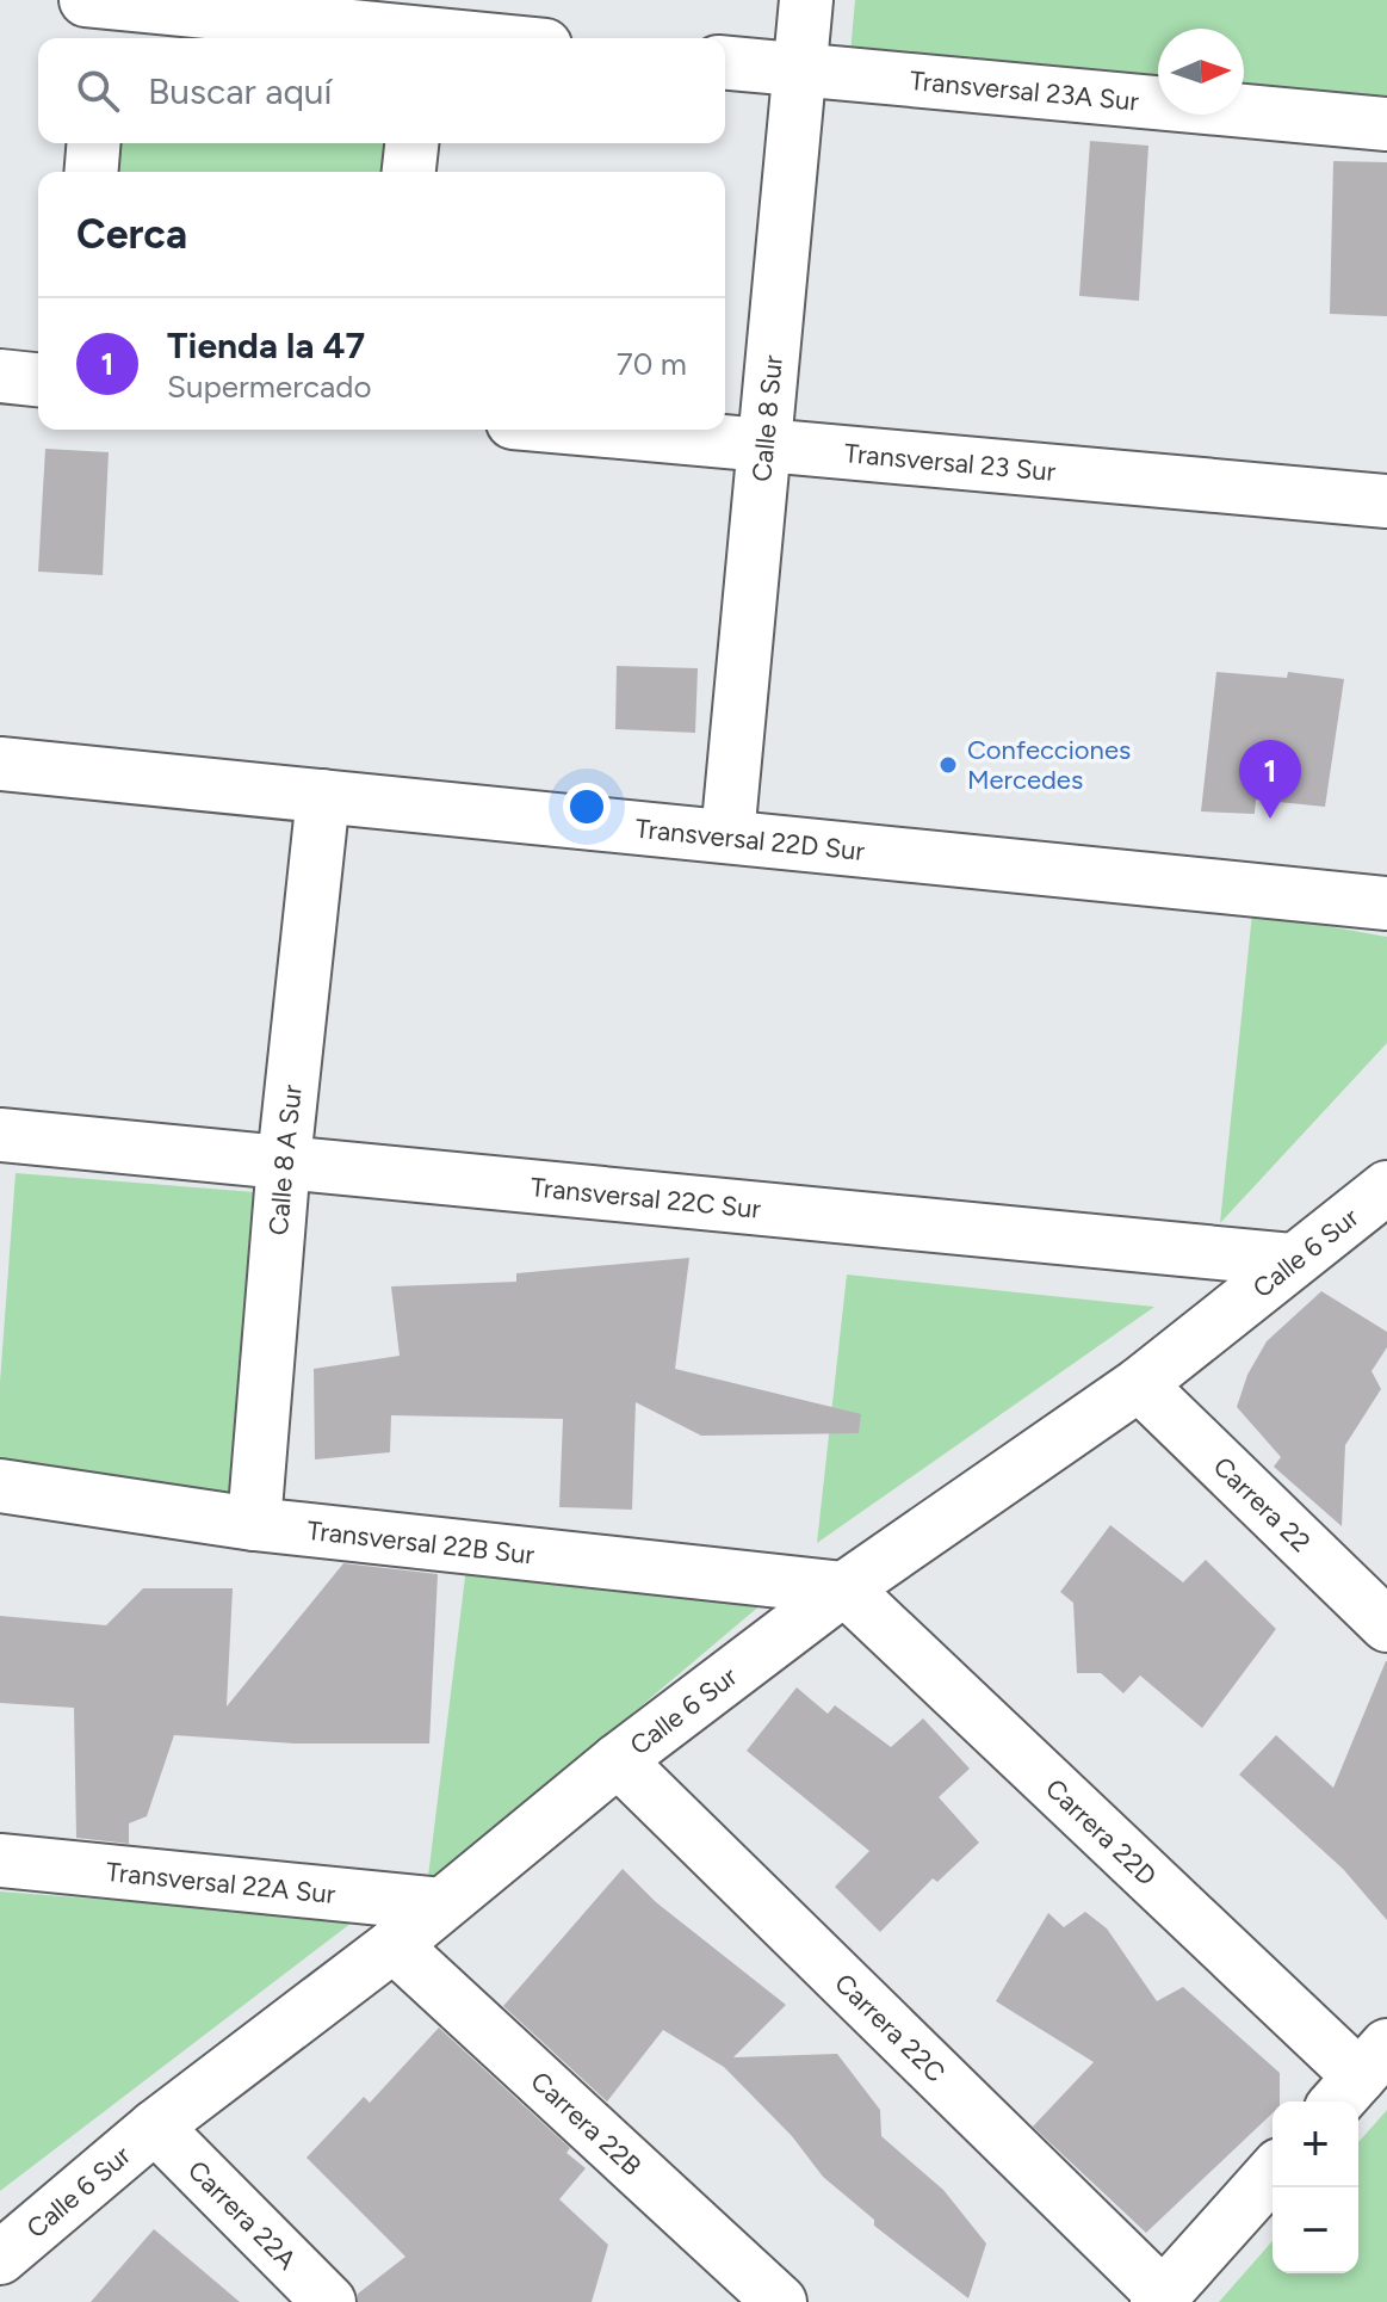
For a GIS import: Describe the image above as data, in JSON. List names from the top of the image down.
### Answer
{
  "streets": {
    "street": [
      "Transversal 23A Sur",
      "Calle 8 Sur",
      "Transversal 23 Sur",
      "Transversal 22D Sur",
      "Calle 8 A Sur",
      "Transversal 22C Sur",
      "Calle 6 Sur",
      "Carrera 22",
      "Transversal 22B Sur",
      "Carrera 22D",
      "Transversal 22A Sur",
      "Carrera 22C",
      "Carrera 22B",
      "Carrera 22A"
    ]
  },
  "crossings": [
    ["Transversal 23A Sur", "Calle 8 Sur"],
    ["Calle 8 Sur", "Transversal 23 Sur"],
    ["Calle 8 Sur", "Transversal 22D Sur"],
    ["Transversal 22D Sur", "Calle 8 A Sur"],
    ["Calle 8 A Sur", "Transversal 22C Sur"],
    ["Calle 8 A Sur", "Transversal 22B Sur"],
    ["Transversal 22C Sur", "Calle 6 Sur"],
    ["Calle 6 Sur", "Carrera 22"],
    ["Calle 6 Sur", "Transversal 22B Sur"],
    ["Calle 6 Sur", "Carrera 22D"],
    ["Calle 6 Sur", "Transversal 22A Sur"],
    ["Calle 6 Sur", "Carrera 22C"],
    ["Calle 6 Sur", "Carrera 22B"],
    ["Calle 6 Sur", "Carrera 22A"],
    ["Transversal 22B Sur", "Carrera 22D"]
  ],
  "places": ["Confecciones Mercedes"],
  "north": "right",
  "page": {
    "search": "Buscar aquí",
    "heading": "Cerca",
    "list": [
      {
        "mark": "1",
        "name": "Tienda la 47",
        "note": "Supermercado",
        "value": "70 m"
      }
    ],
    "pins": "1",
    "map_buttons": ["+", "−"]
  }
}
